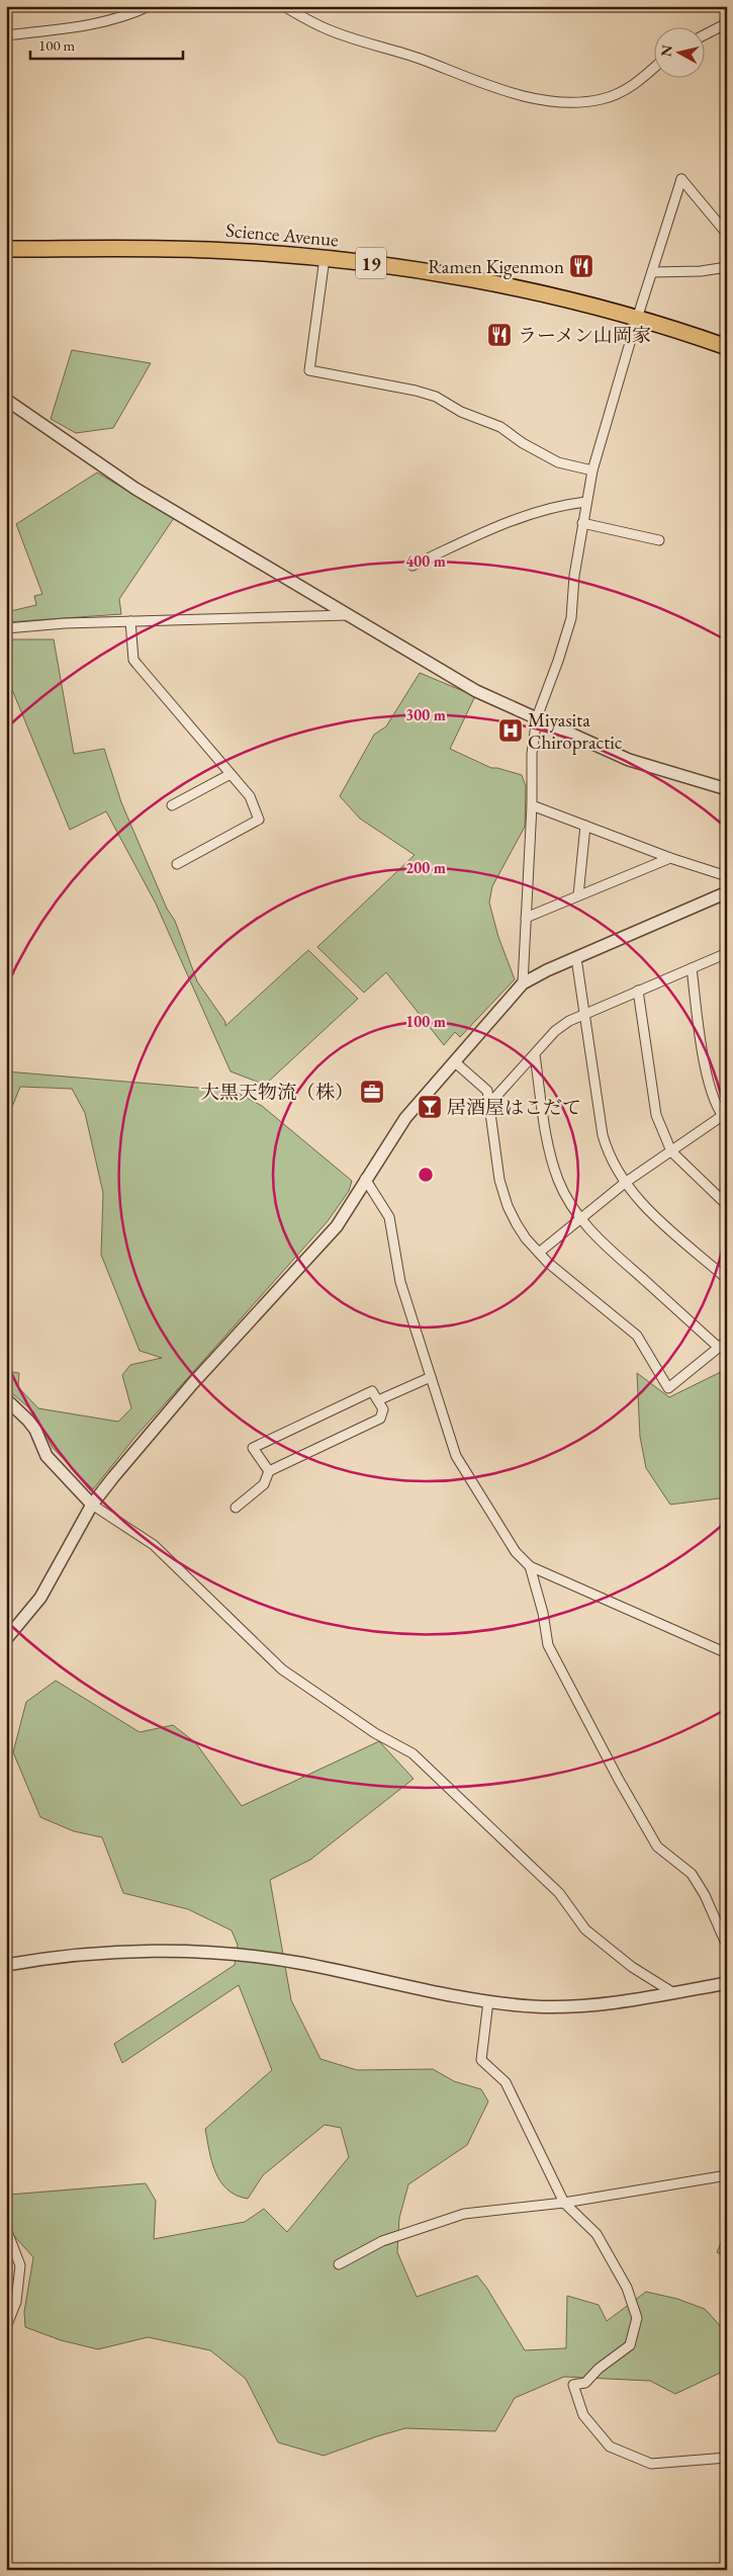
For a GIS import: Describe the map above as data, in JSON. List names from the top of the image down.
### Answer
{
  "streets": {
    "main road": ["Science Avenue", "19"]
  },
  "places": {
    "restaurant": ["Ramen Kigenmon", "ラーメン山岡家"],
    "hospital": ["Miyasita Chiropractic"],
    "office": ["大黒天物流（株）"],
    "bar": ["居酒屋はこだて"]
  },
  "scale_bar": "100 m",
  "north": "left",
  "rings": [
    "400 m",
    "300 m",
    "200 m",
    "100 m"
  ]
}
